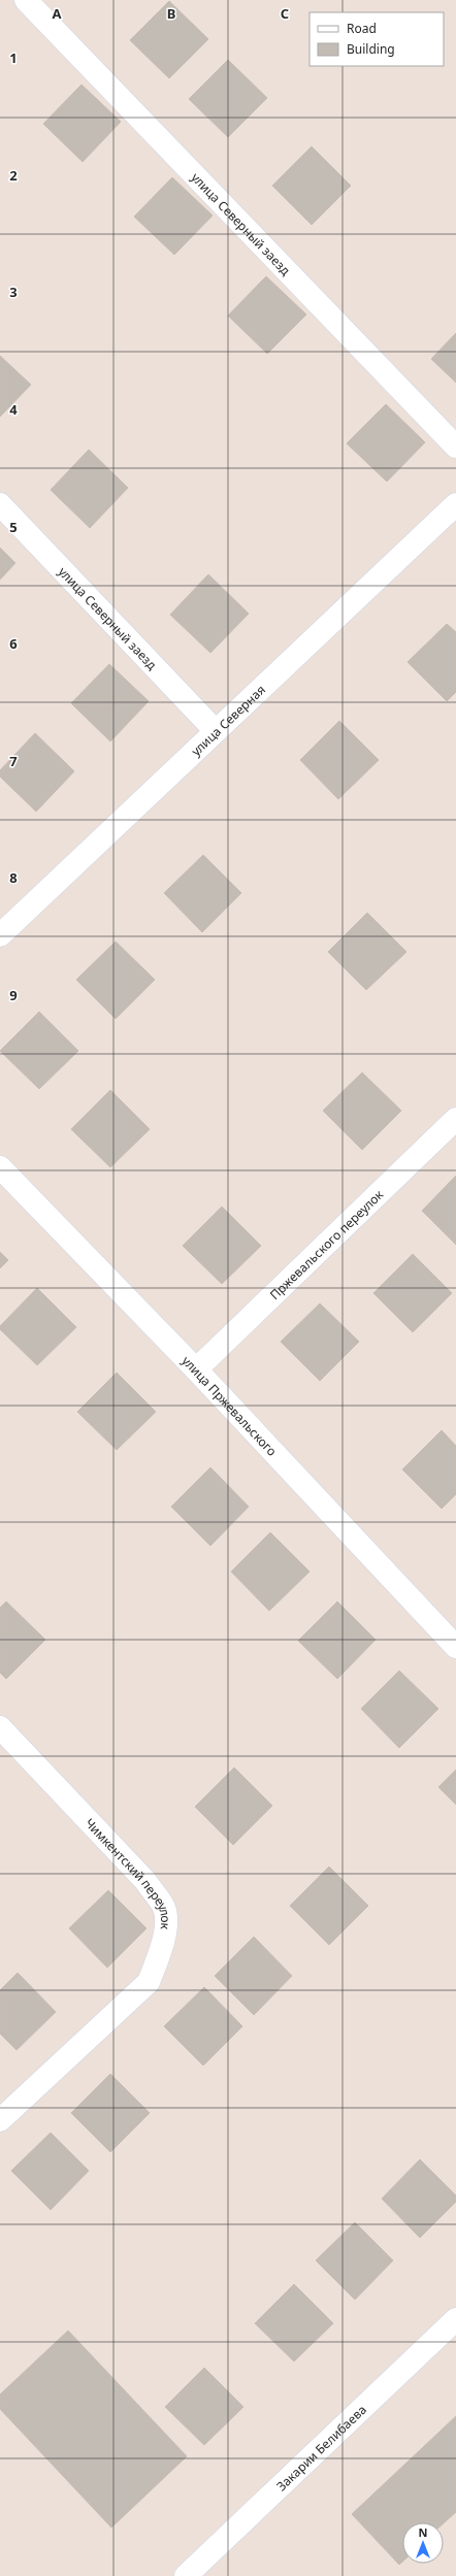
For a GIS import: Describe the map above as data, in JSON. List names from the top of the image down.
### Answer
{
  "streets": {
    "street": [
      "улица Северный заезд",
      "улица Северная",
      "Пржевальского переулок",
      "улица Пржевальского",
      "Чимкентский переулок",
      "Закарии Белибаева"
    ]
  },
  "crossings": [
    ["улица Северный заезд", "улица Северная"],
    ["Пржевальского переулок", "улица Пржевальского"]
  ],
  "legend": ["Road", "Building"],
  "north": "top",
  "grid": {
    "columns": ["A", "B", "C"],
    "rows": [
      "1",
      "2",
      "3",
      "4",
      "5",
      "6",
      "7",
      "8",
      "9"
    ]
  }
}
